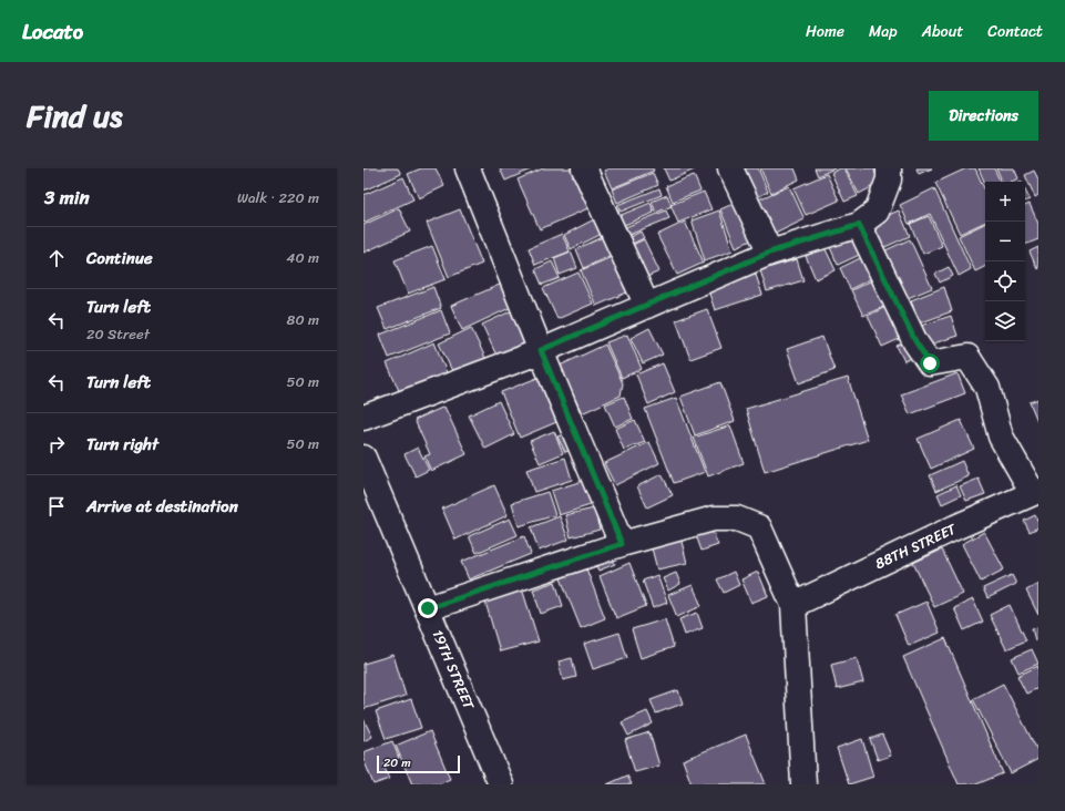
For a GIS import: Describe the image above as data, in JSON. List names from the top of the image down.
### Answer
{
  "streets": {
    "street": ["88TH STREET", "19TH STREET"]
  },
  "scale_bar": "20 m",
  "page": {
    "header": "Locato",
    "nav": [
      "Home",
      "Map",
      "About",
      "Contact"
    ],
    "title": "Find us",
    "buttons": "Directions",
    "heading": ["3 min", "Walk · 220 m"],
    "map_buttons": ["+", "−"],
    "list": [
      ["Continue", "40 m"],
      ["Turn left", "20 Street", "80 m"],
      ["Turn left", "50 m"],
      ["Turn right", "50 m"],
      "Arrive at destination"
    ],
    "scale": "20 m"
  }
}
